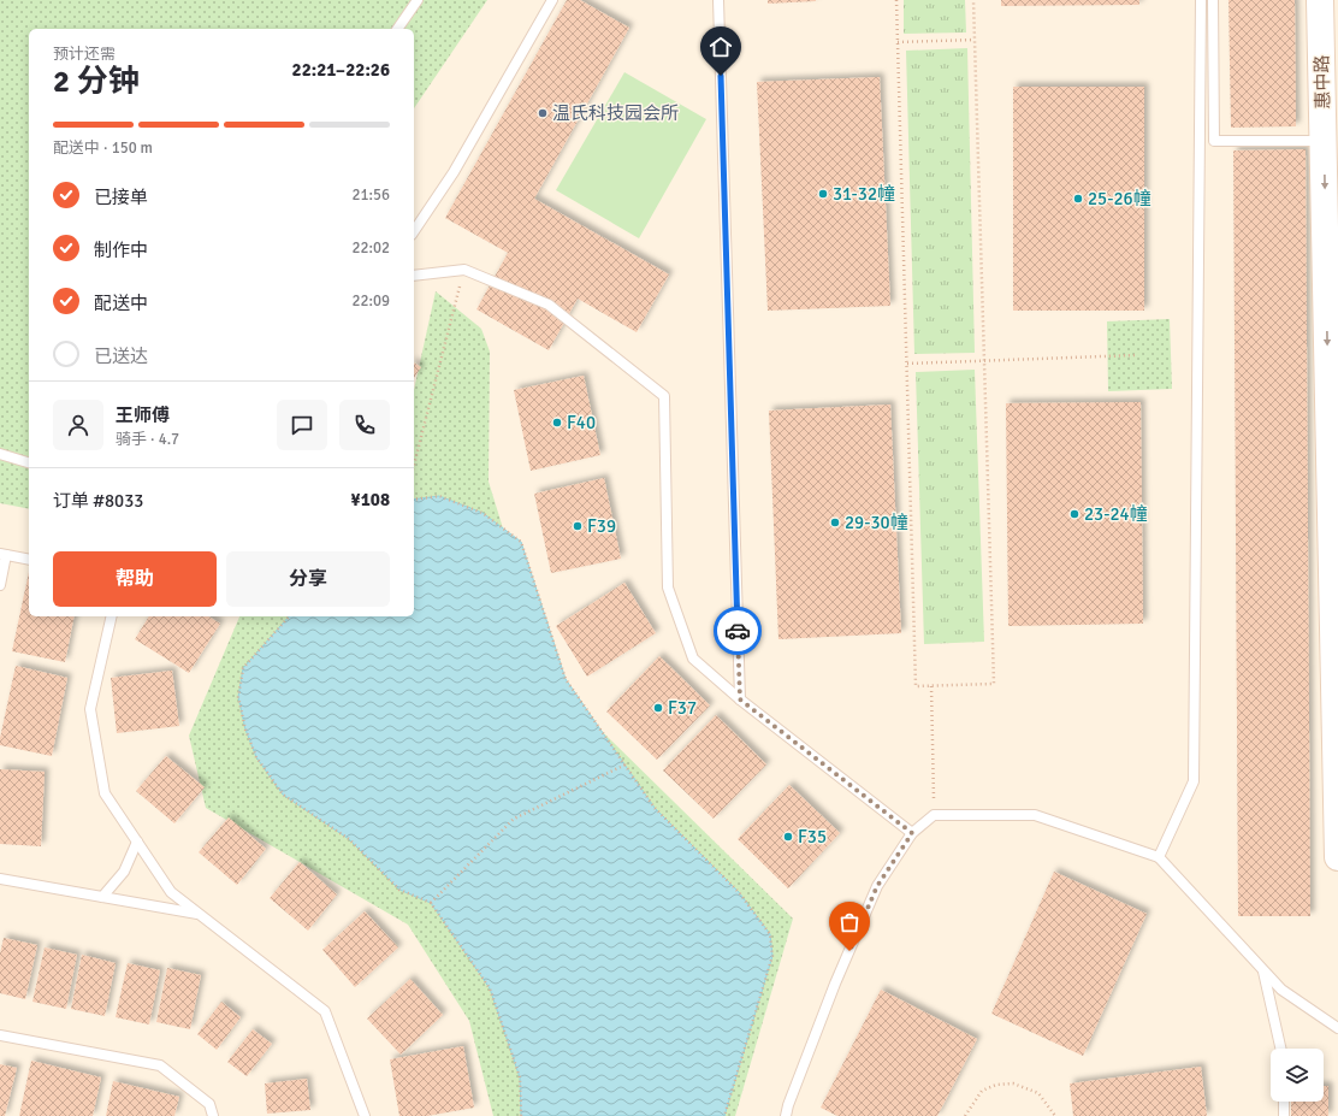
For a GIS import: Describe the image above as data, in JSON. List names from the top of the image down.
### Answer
{
  "streets": {
    "street": ["惠中路"]
  },
  "one_way": ["惠中路"],
  "places": [
    "温氏科技园会所",
    "31-32幢",
    "25-26幢",
    "F40",
    "23-24幢",
    "29-30幢",
    "F39",
    "F37",
    "F35"
  ],
  "page": {
    "heading": ["2 分钟", "预计还需", "22:21–22:26"],
    "panel": [
      "王师傅",
      "骑手 · 4.7",
      "订单 #8033",
      "¥108"
    ],
    "bar": "配送中 · 150 m",
    "list": [
      ["已接单", "21:56"],
      ["制作中", "22:02"],
      ["配送中", "22:09"],
      "已送达"
    ],
    "buttons": ["帮助", "分享"]
  }
}
